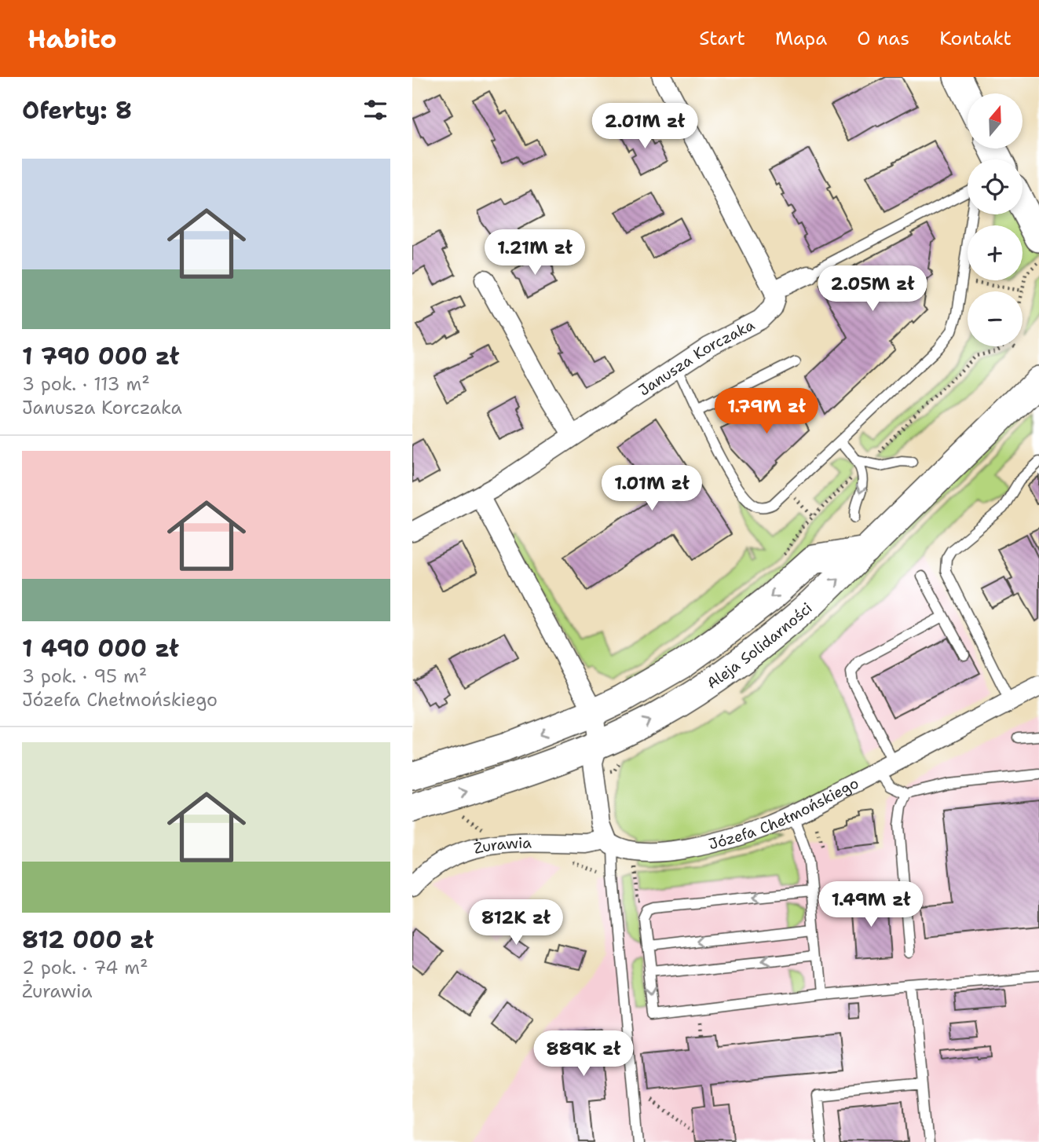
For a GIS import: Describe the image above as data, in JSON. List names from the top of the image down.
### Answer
{
  "streets": {
    "main road": ["Aleja Solidarności"],
    "street": ["Janusza Korczaka", "Józefa Chełmońskiego", "Żurawia"]
  },
  "crossings": [
    ["Józefa Chełmońskiego", "Żurawia"]
  ],
  "north": "top",
  "page": {
    "header": "Habito",
    "nav": [
      "Start",
      "Mapa",
      "O nas",
      "Kontakt"
    ],
    "heading": "Oferty: 8",
    "map_buttons": ["+", "−"],
    "price": [
      "2.01M zł",
      "1.21M zł",
      "2.05M zł",
      "1.79M zł",
      "1.01M zł",
      "1.49M zł",
      "812K zł",
      "889K zł"
    ],
    "list": [
      {
        "name": "1 790 000 zł",
        "note": "3 pok. · 113 m² · Janusza Korczaka"
      },
      {
        "name": "1 490 000 zł",
        "note": "3 pok. · 95 m² · Józefa Chełmońskiego"
      },
      {
        "name": "812 000 zł",
        "note": "2 pok. · 74 m² · Żurawia"
      }
    ]
  }
}
